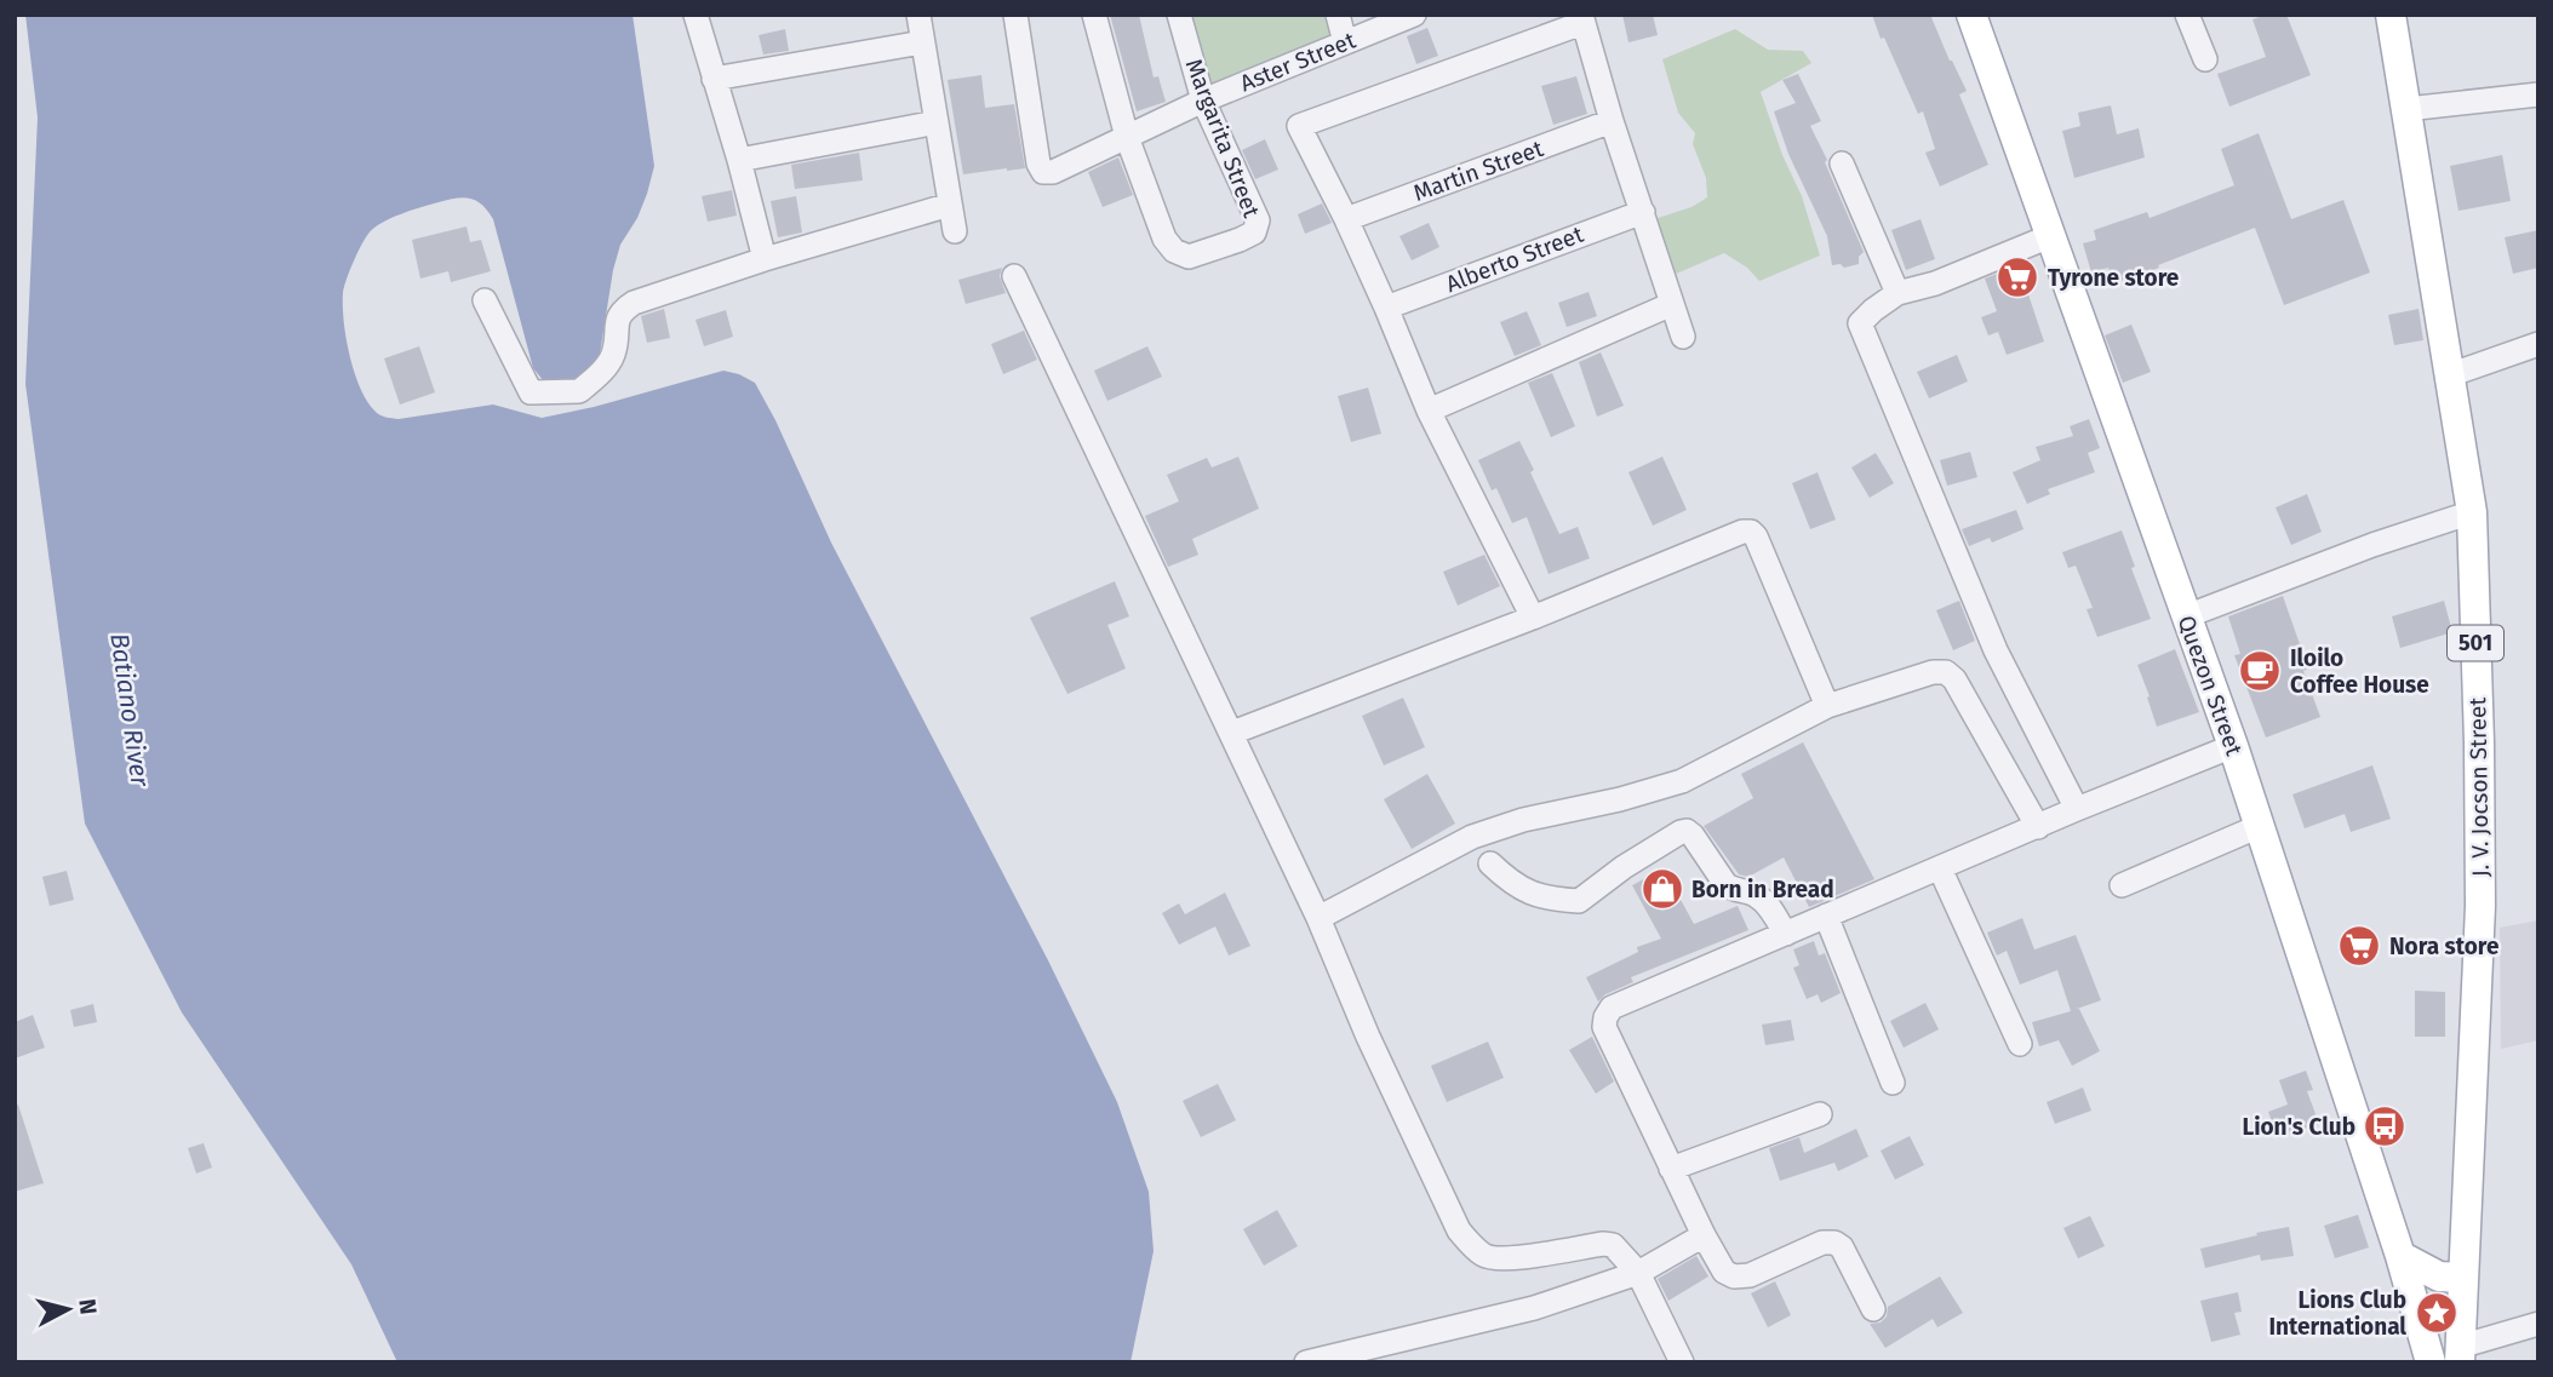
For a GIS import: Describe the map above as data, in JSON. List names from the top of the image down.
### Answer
{
  "streets": {
    "main road": ["501", "Quezon Street", "J. V. Jocson Street"],
    "street": [
      "Aster Street",
      "Margarita Street",
      "Martin Street",
      "Alberto Street"
    ]
  },
  "crossings": [
    ["Aster Street", "Margarita Street"]
  ],
  "water": ["Batiano River"],
  "places": {
    "supermarket": ["Tyrone store", "Nora store"],
    "cafe": ["Iloilo Coffee House"],
    "shop": ["Born in Bread"],
    "bus stop": ["Lion's Club"],
    "place": ["Lions Club International"]
  },
  "north": "right"
}
